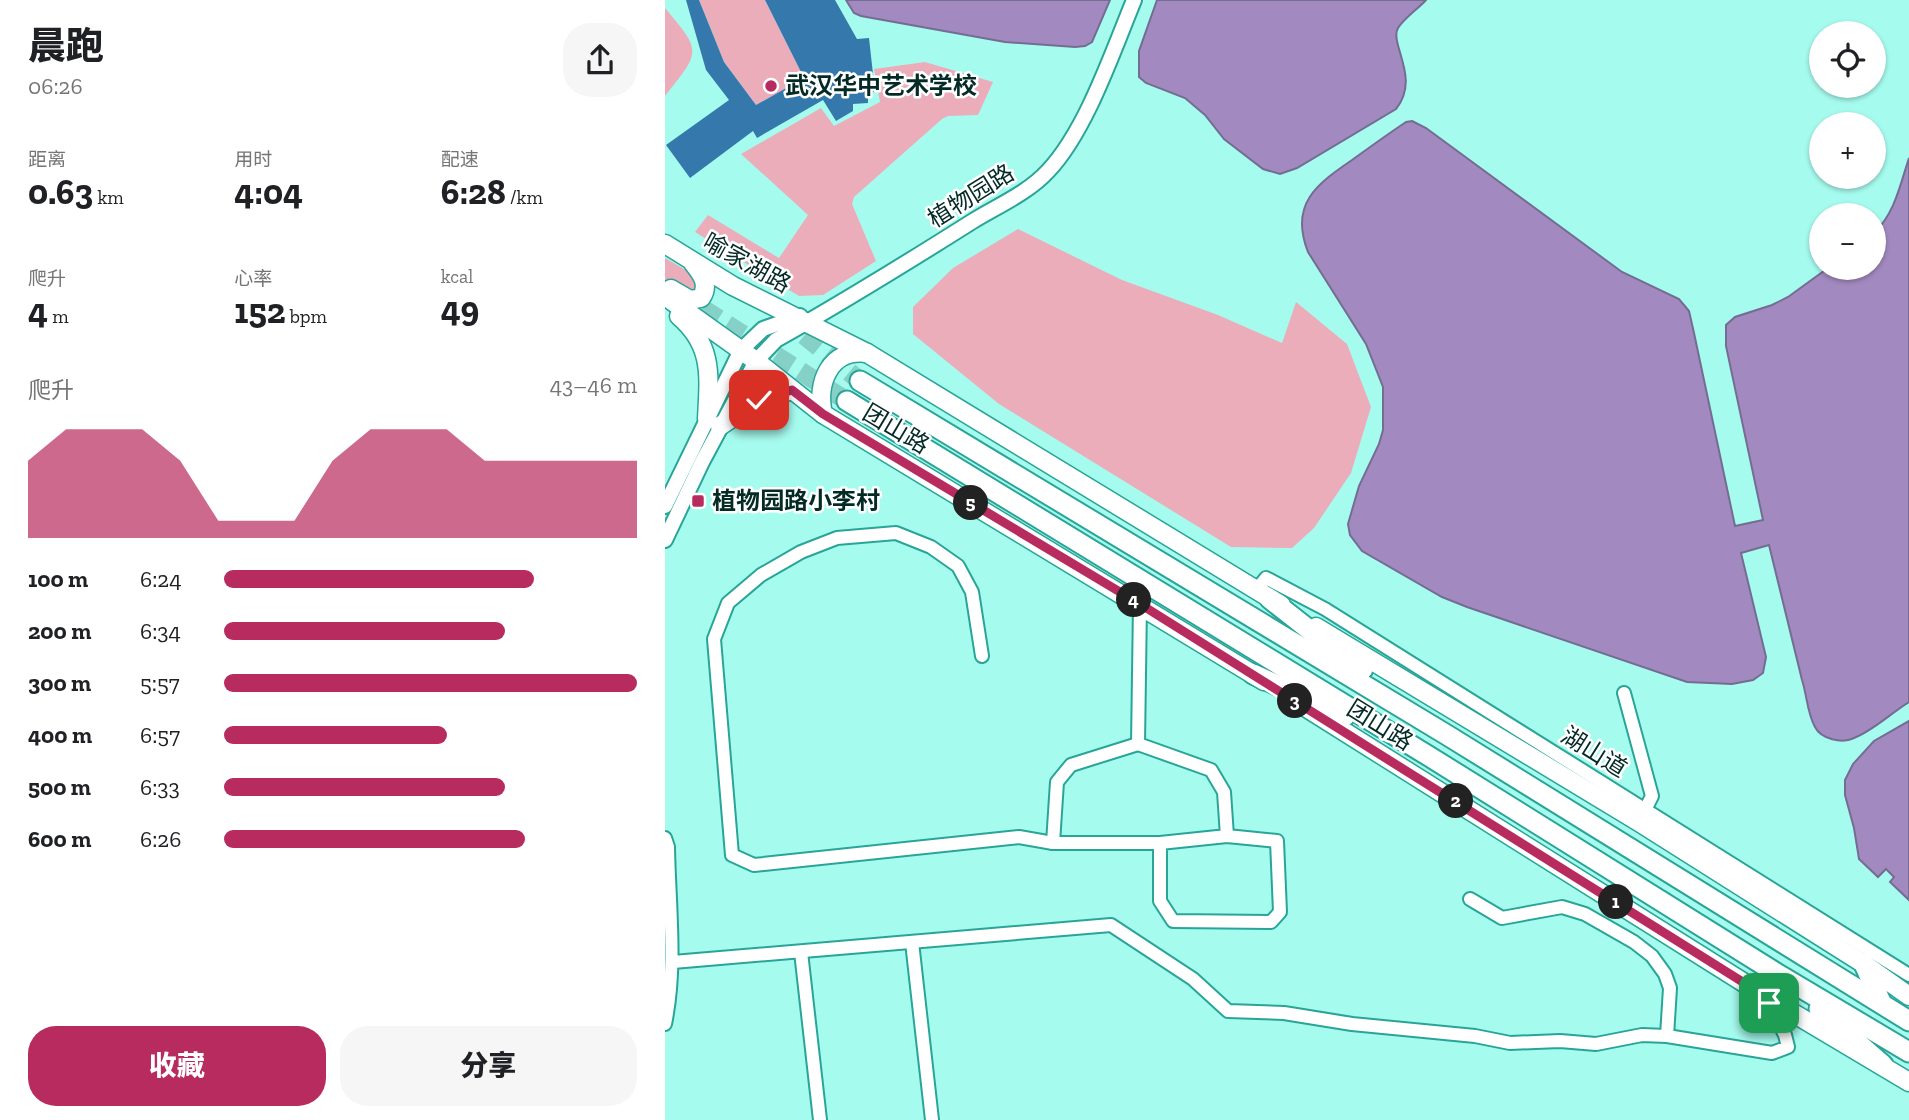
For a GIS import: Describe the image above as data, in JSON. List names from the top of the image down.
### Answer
{
  "streets": {
    "highway": ["团山路"],
    "main road": ["喻家湖路"],
    "street": ["植物园路"]
  },
  "crossings": [
    ["植物园路", "喻家湖路"],
    ["植物园路", "团山路"],
    ["喻家湖路", "团山路"]
  ],
  "places": {
    "other": ["武汉华中艺术学校"],
    "transit": ["植物园路小李村"]
  },
  "page": {
    "heading": ["晨跑", "06:26"],
    "map_buttons": ["+", "−"],
    "stats": [
      ["距离", "0.63 km"],
      ["用时", "4:04"],
      ["配速", "6:28 /km"],
      ["爬升", "4 m"],
      ["心率", "152 bpm"],
      ["kcal", "49"]
    ],
    "chart": ["爬升", "43–46 m"],
    "pins": [
      "5",
      "4",
      "3",
      "2",
      "1"
    ],
    "list": [
      {
        "name": "100 m",
        "note": "6:24"
      },
      {
        "name": "200 m",
        "note": "6:34"
      },
      {
        "name": "300 m",
        "note": "5:57"
      },
      {
        "name": "400 m",
        "note": "6:57"
      },
      {
        "name": "500 m",
        "note": "6:33"
      },
      {
        "name": "600 m",
        "note": "6:26"
      }
    ],
    "buttons": ["收藏", "分享"]
  }
}
